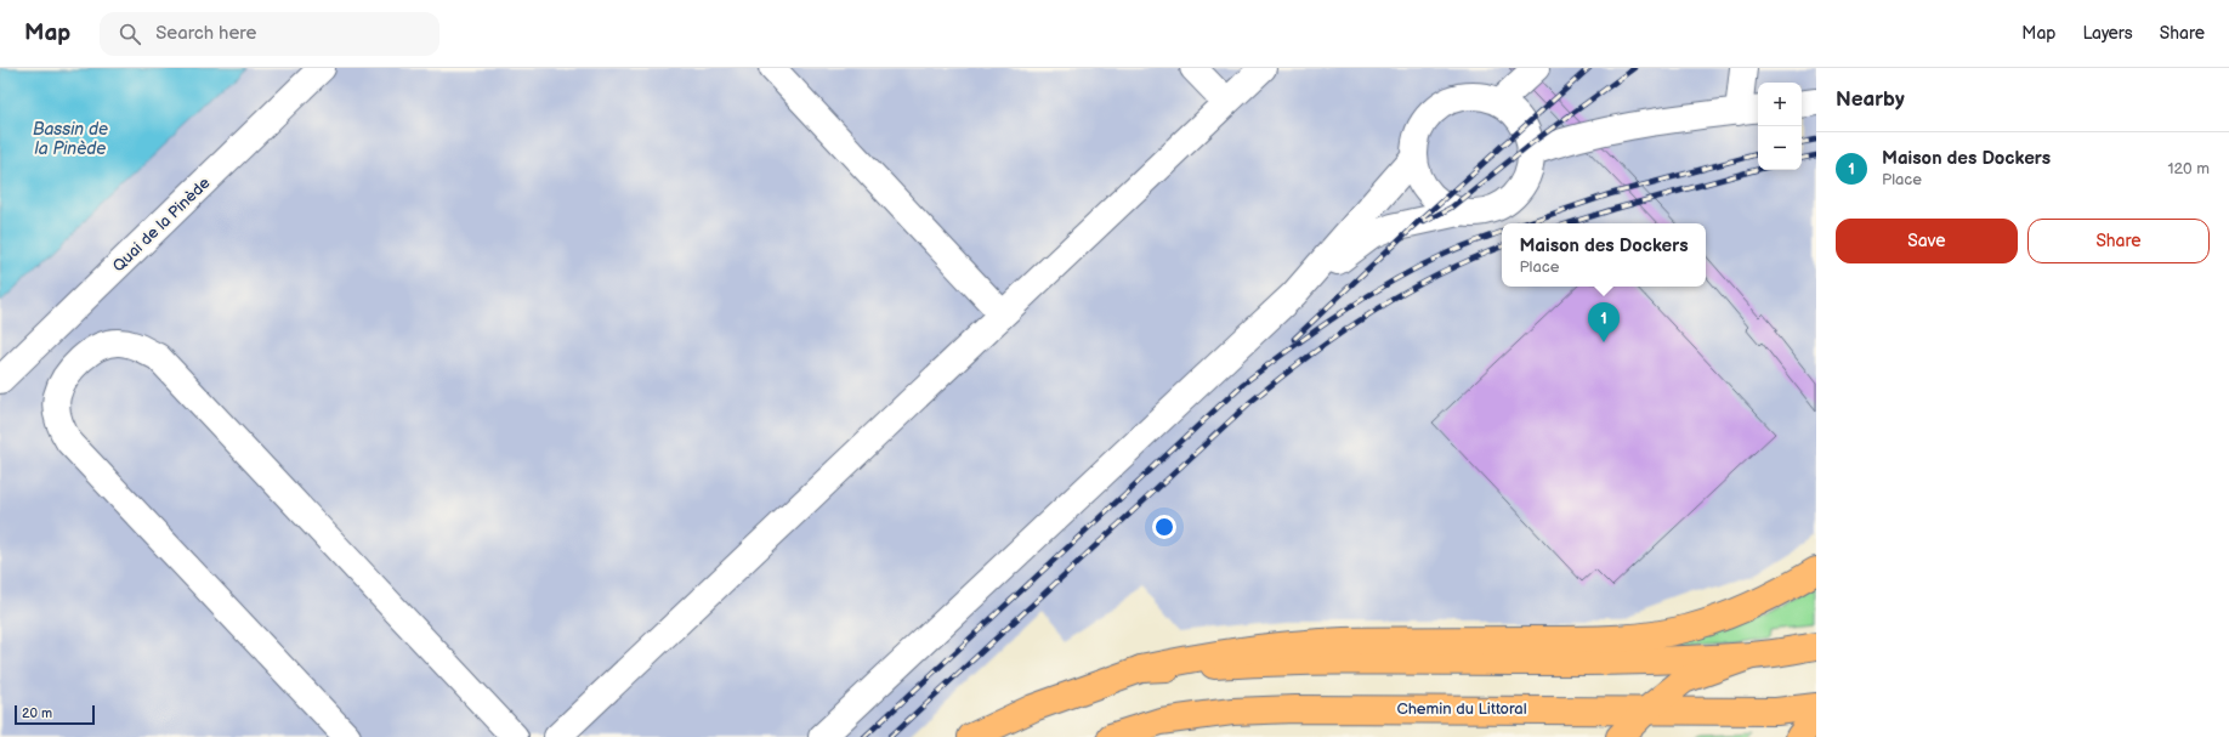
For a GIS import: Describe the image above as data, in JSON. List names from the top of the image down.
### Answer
{
  "streets": {
    "main road": ["Chemin du Littoral"],
    "lane": ["Quai de la Pinède"]
  },
  "water": ["Bassin de la Pinède"],
  "scale_bar": "20 m",
  "page": {
    "header": "Map",
    "search": "Search here",
    "nav": ["Map", "Layers", "Share"],
    "heading": "Nearby",
    "map_buttons": ["+", "−"],
    "list": [
      {
        "mark": "1",
        "name": "Maison des Dockers",
        "note": "Place",
        "value": "120 m"
      }
    ],
    "buttons": ["Save", "Share"],
    "popup": ["Maison des Dockers", "Place"],
    "pins": "1",
    "scale": "20 m"
  }
}
